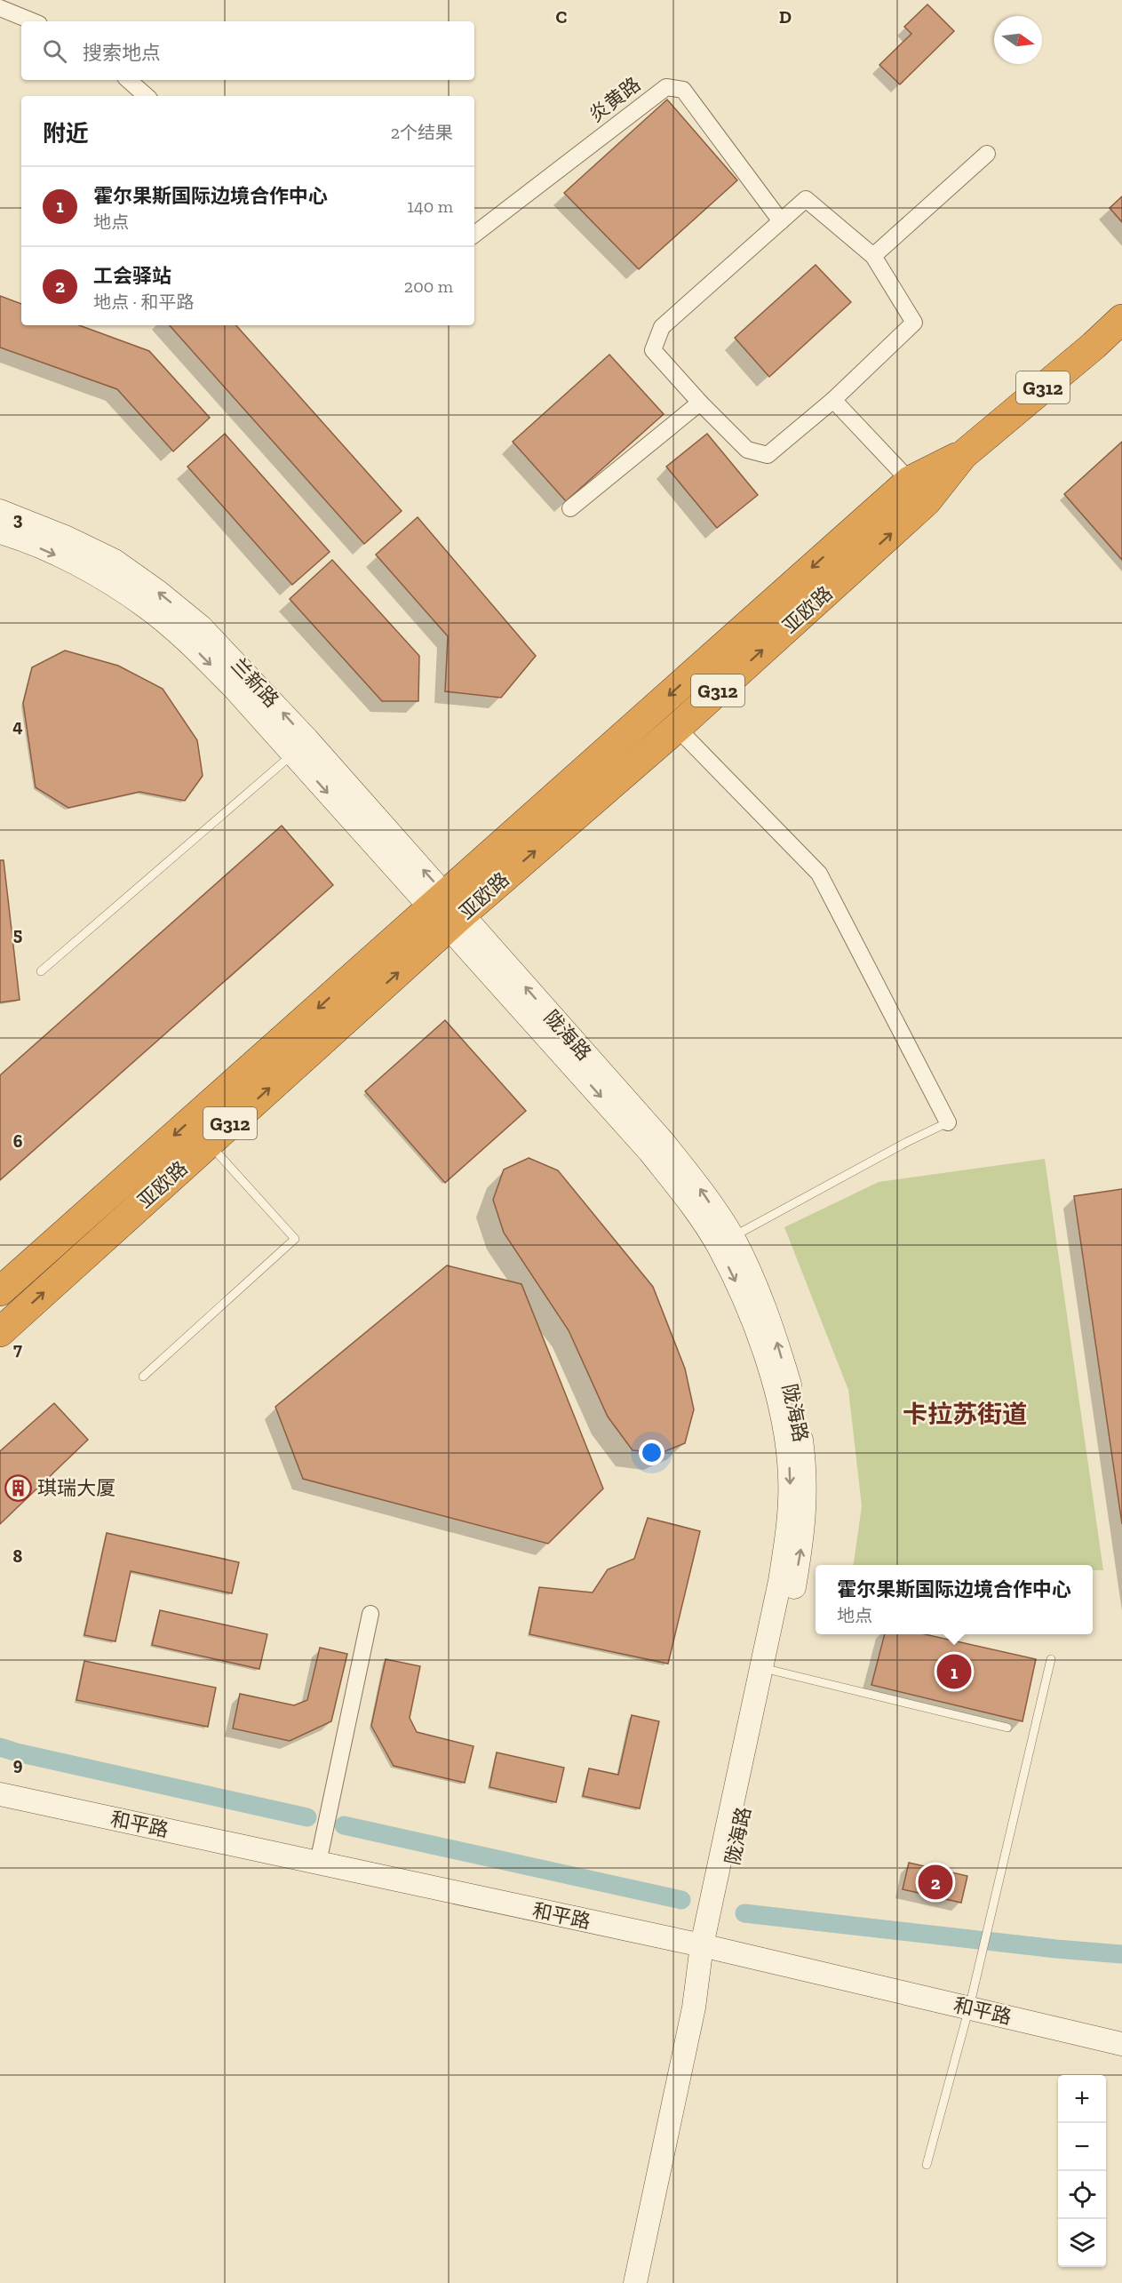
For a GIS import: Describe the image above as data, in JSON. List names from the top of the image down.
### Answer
{
  "streets": {
    "highway": ["G312", "亚欧路"],
    "street": [
      "炎黄路",
      "兰新路",
      "陇海路",
      "和平路"
    ]
  },
  "crossings": [
    ["亚欧路", "兰新路"],
    ["亚欧路", "陇海路"],
    ["兰新路", "陇海路"],
    ["陇海路", "和平路"]
  ],
  "districts": ["卡拉苏街道"],
  "places": {
    "building": ["琪瑞大厦"]
  },
  "north": "right",
  "page": {
    "search": "搜索地点",
    "heading": ["附近", "2个结果"],
    "list": [
      {
        "mark": "1",
        "name": "霍尔果斯国际边境合作中心",
        "note": "地点",
        "value": "140 m"
      },
      {
        "mark": "2",
        "name": "工会驿站",
        "note": "地点 · 和平路",
        "value": "200 m"
      }
    ],
    "popup": ["霍尔果斯国际边境合作中心", "地点"],
    "pins": ["1", "2"],
    "map_buttons": ["+", "−"]
  },
  "grid": {
    "columns": ["C", "D"],
    "rows": [
      "3",
      "4",
      "5",
      "6",
      "7",
      "8",
      "9"
    ]
  }
}
